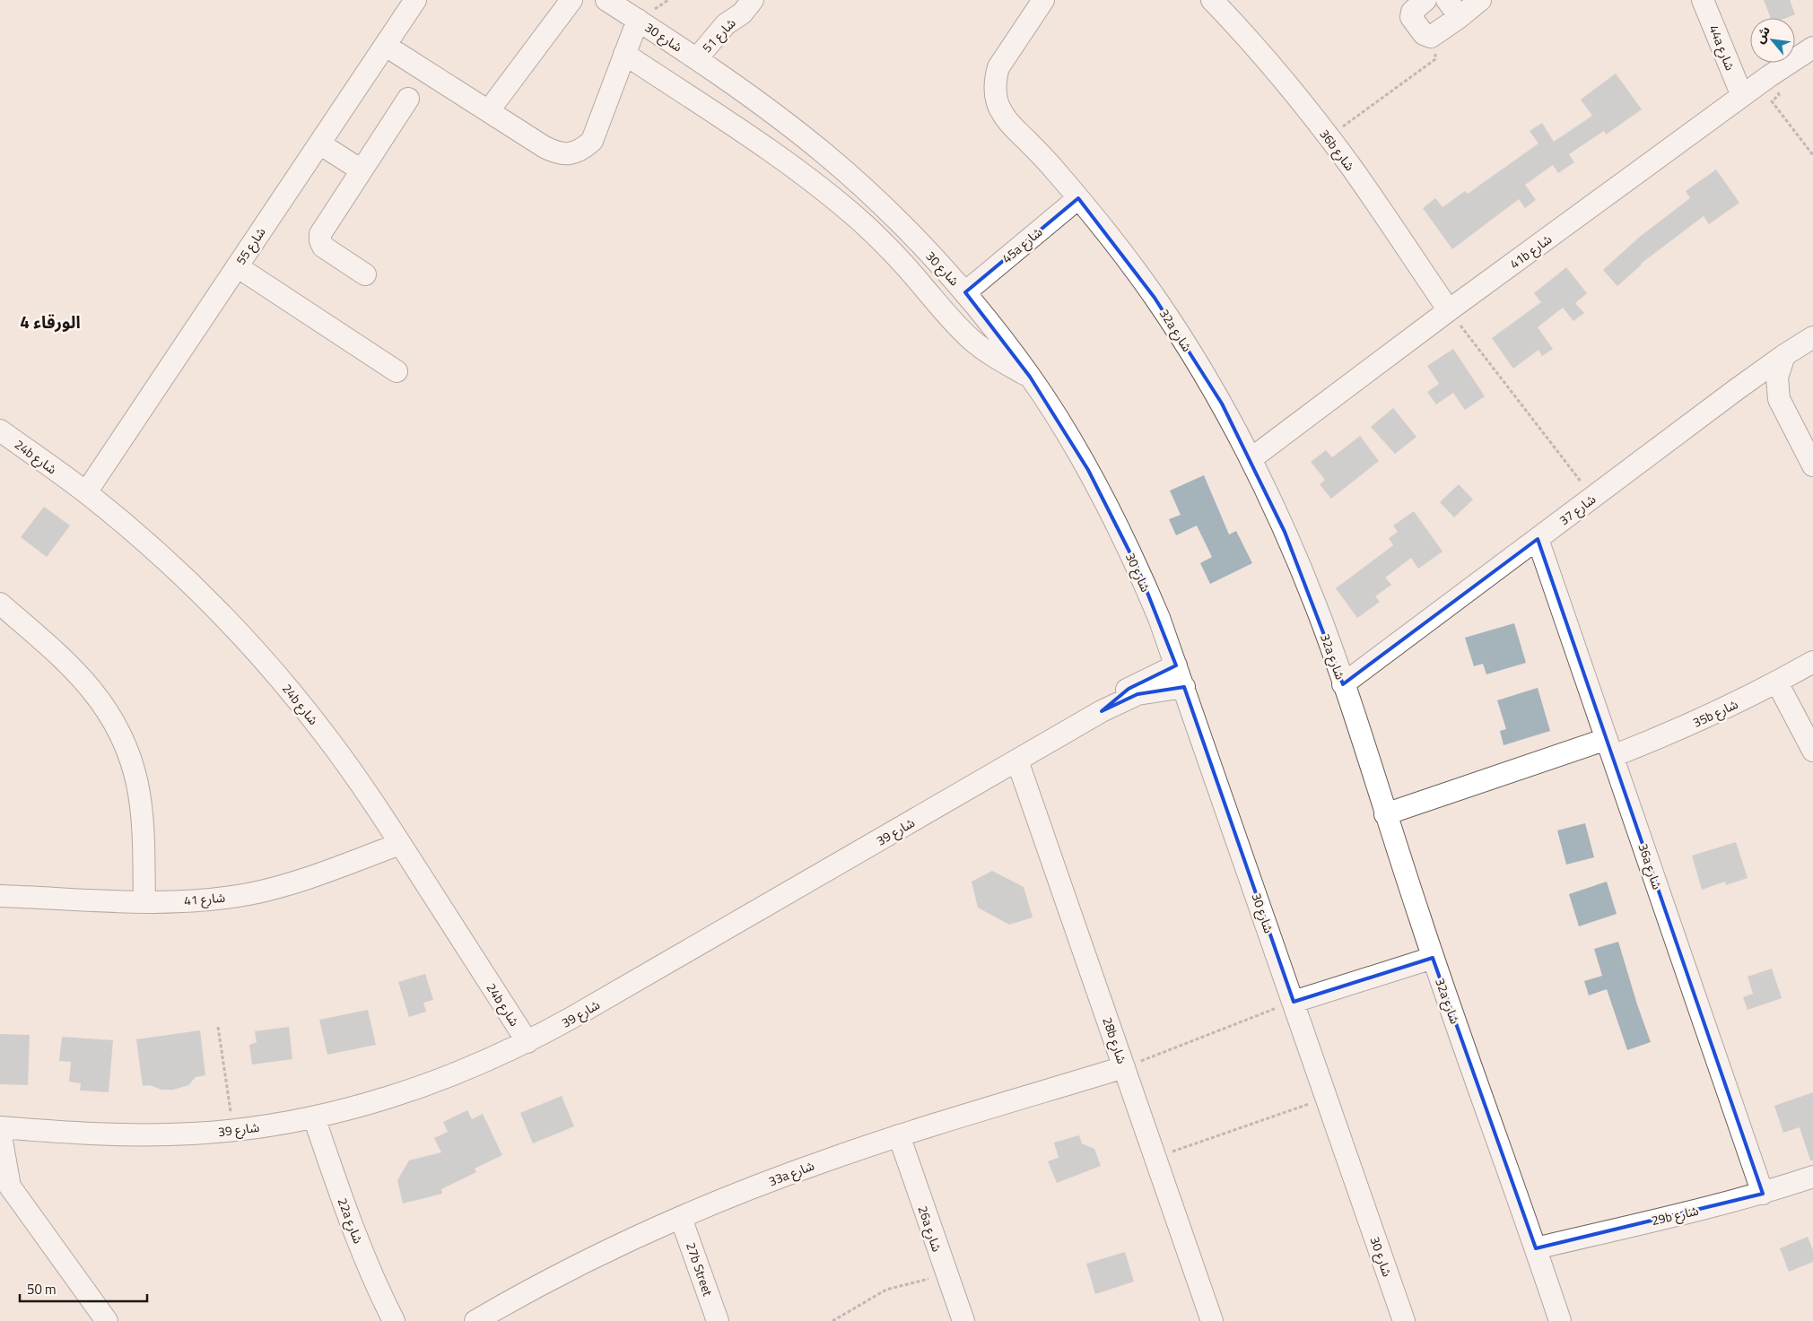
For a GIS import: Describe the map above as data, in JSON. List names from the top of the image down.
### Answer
{
  "streets": {
    "street": [
      "شارع 51",
      "شارع 30",
      "44a شارع",
      "36b شارع",
      "45a شارع",
      "شارع 55",
      "41b شارع",
      "32a شارع",
      "24b شارع",
      "شارع 37",
      "35b شارع",
      "شارع 39",
      "36a شارع",
      "شارع 41",
      "28b شارع",
      "33a شارع",
      "29b شارع",
      "22a شارع",
      "26a شارع",
      "27b Street"
    ]
  },
  "crossings": [
    ["شارع 51", "شارع 30"],
    ["شارع 30", "45a شارع"],
    ["شارع 30", "شارع 39"],
    ["44a شارع", "41b شارع"],
    ["36b شارع", "41b شارع"],
    ["45a شارع", "32a شارع"],
    ["شارع 55", "24b شارع"],
    ["41b شارع", "32a شارع"],
    ["32a شارع", "شارع 37"],
    ["32a شارع", "35b شارع"],
    ["32a شارع", "29b شارع"],
    ["24b شارع", "شارع 39"],
    ["24b شارع", "شارع 41"],
    ["شارع 37", "36a شارع"],
    ["35b شارع", "36a شارع"],
    ["شارع 39", "28b شارع"],
    ["شارع 39", "22a شارع"],
    ["36a شارع", "29b شارع"],
    ["28b شارع", "33a شارع"],
    ["33a شارع", "26a شارع"],
    ["33a شارع", "27b Street"]
  ],
  "districts": ["الورقاء 4"],
  "scale_bar": "50 m",
  "north": "top left"
}
